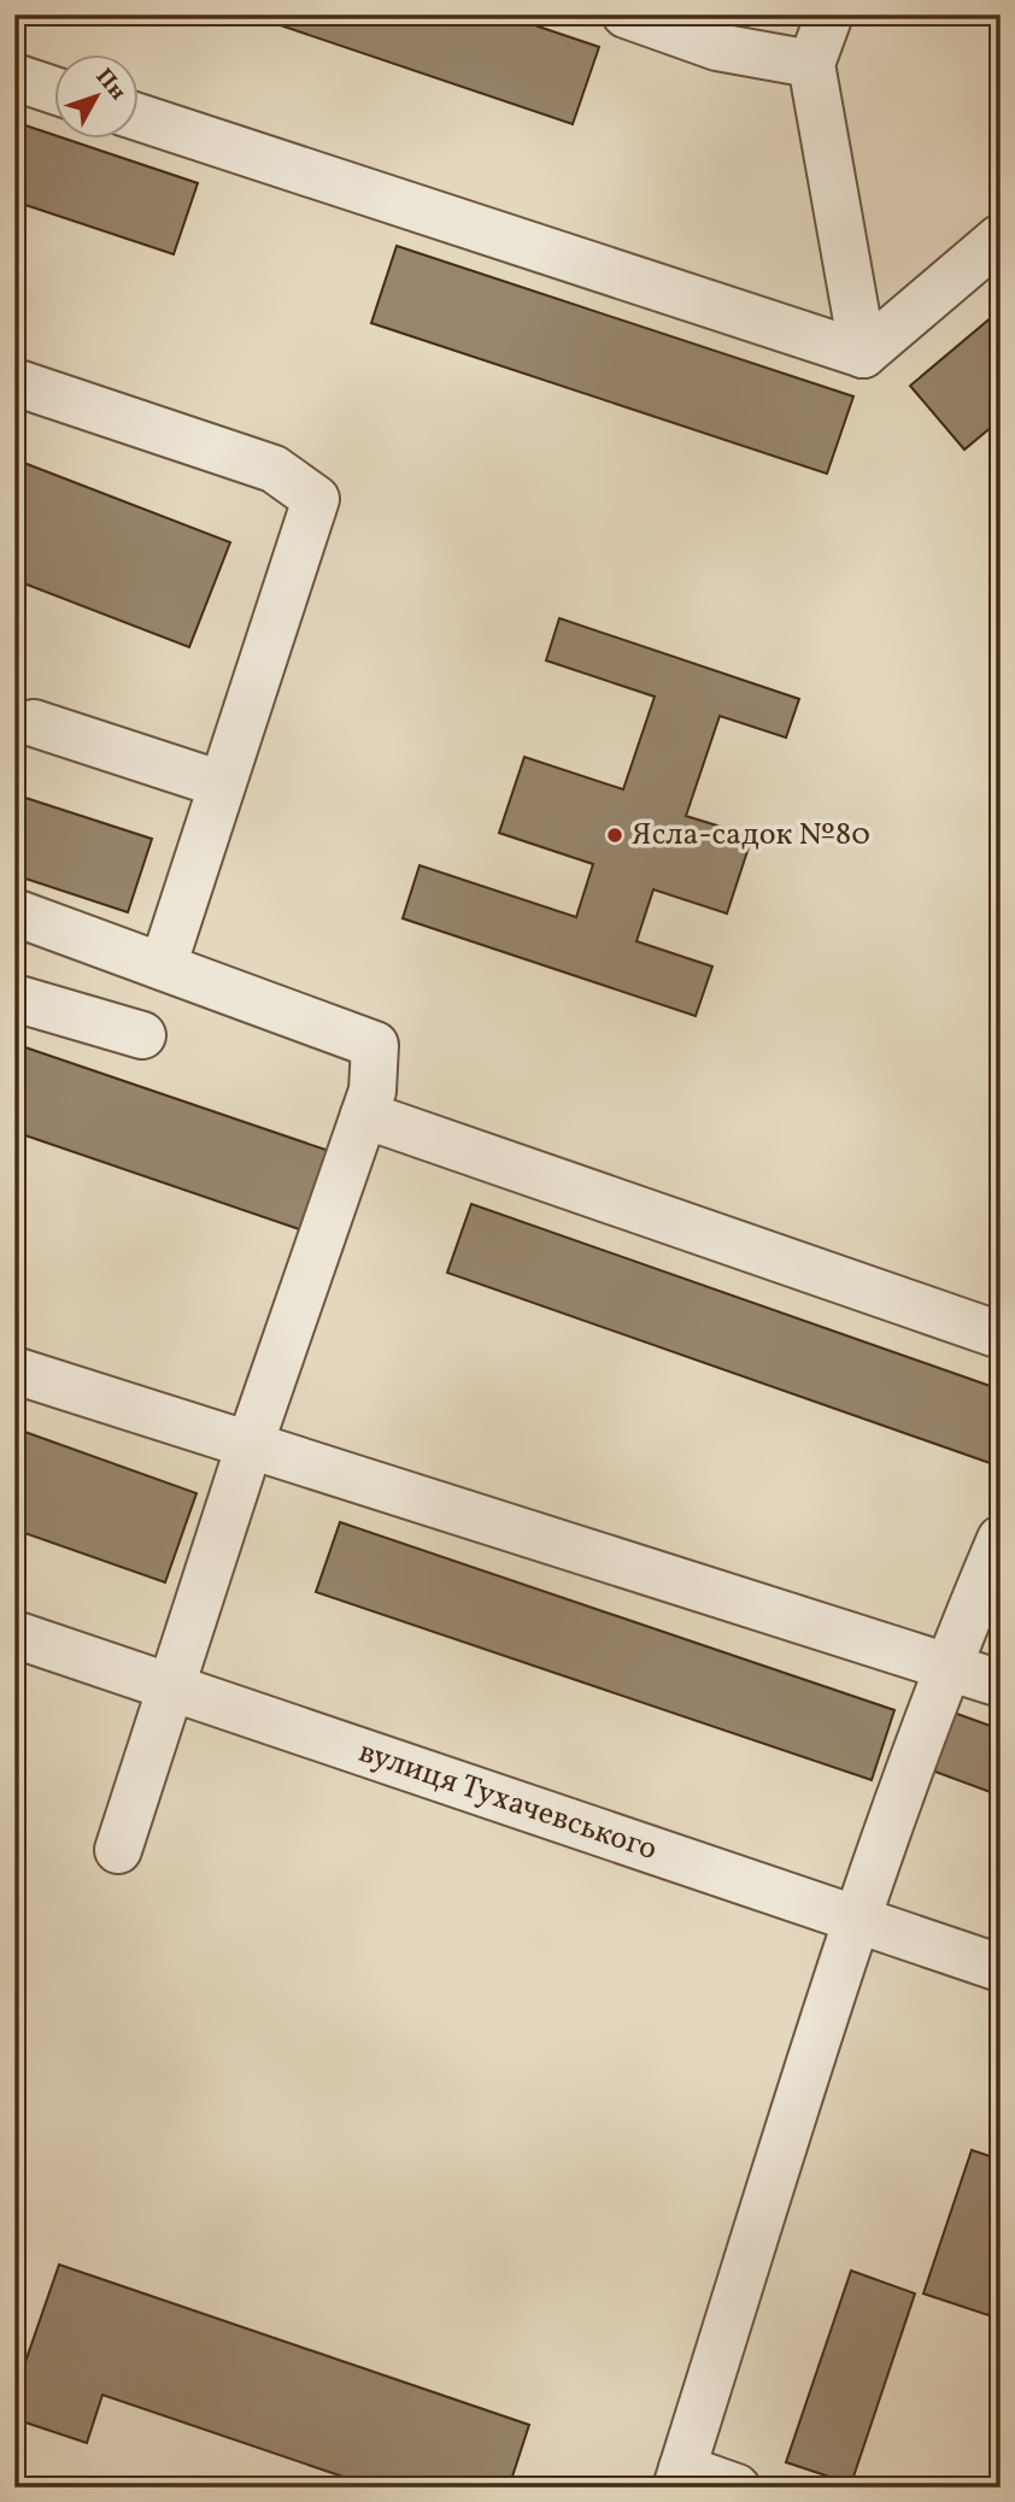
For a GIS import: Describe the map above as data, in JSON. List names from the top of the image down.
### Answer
{
  "streets": {
    "street": ["вулиця Тухачевського"]
  },
  "places": ["Ясла-садок №80"],
  "north": "top right"
}
